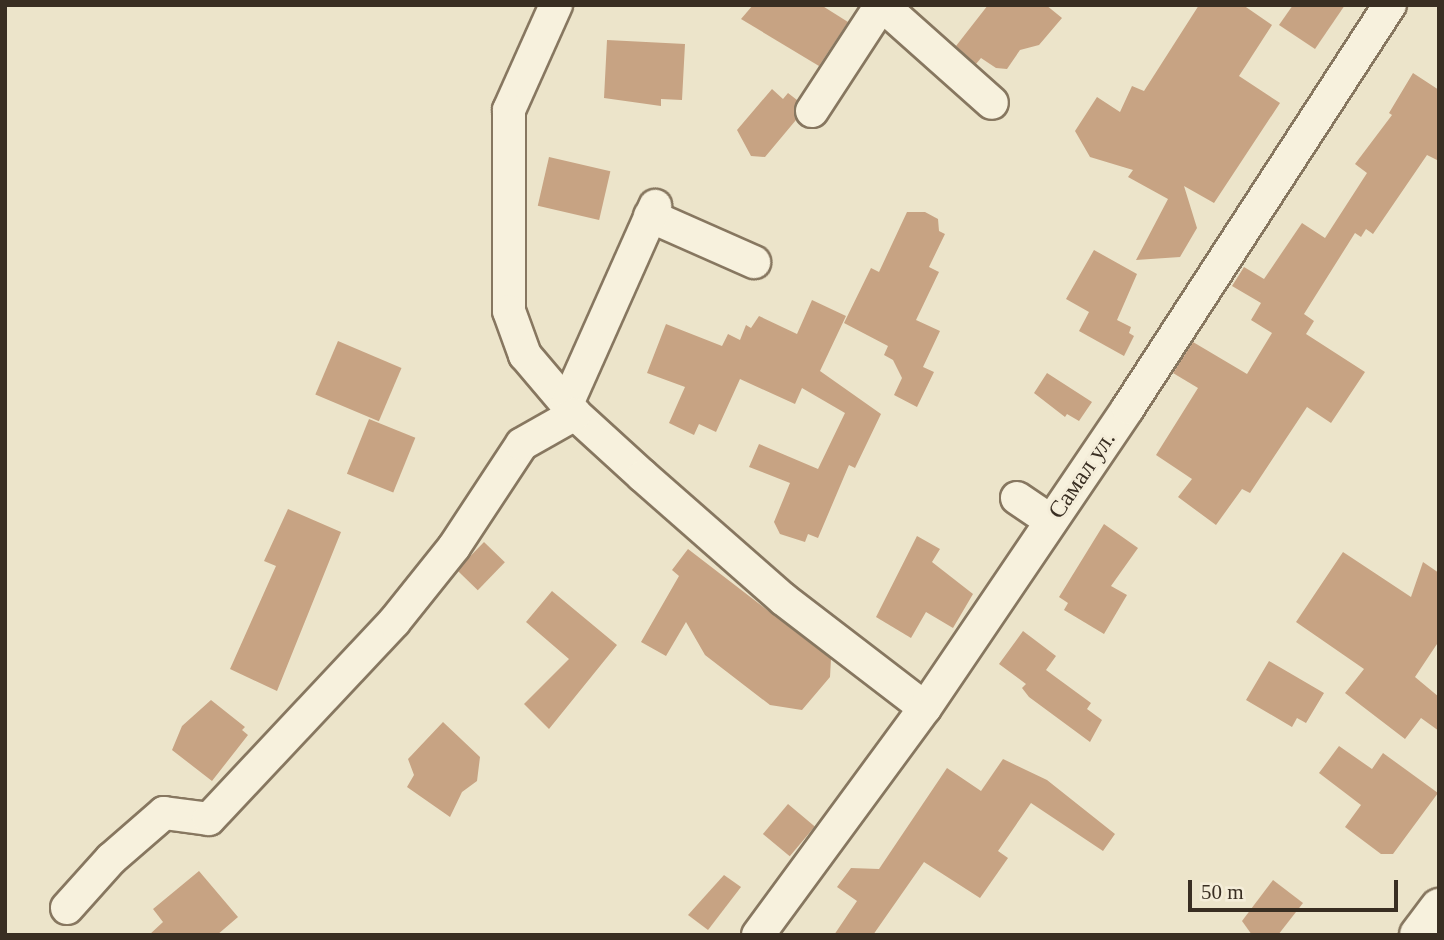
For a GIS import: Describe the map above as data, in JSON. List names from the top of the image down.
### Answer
{
  "streets": {
    "street": ["Самал ул."]
  },
  "scale_bar": "50 m"
}
